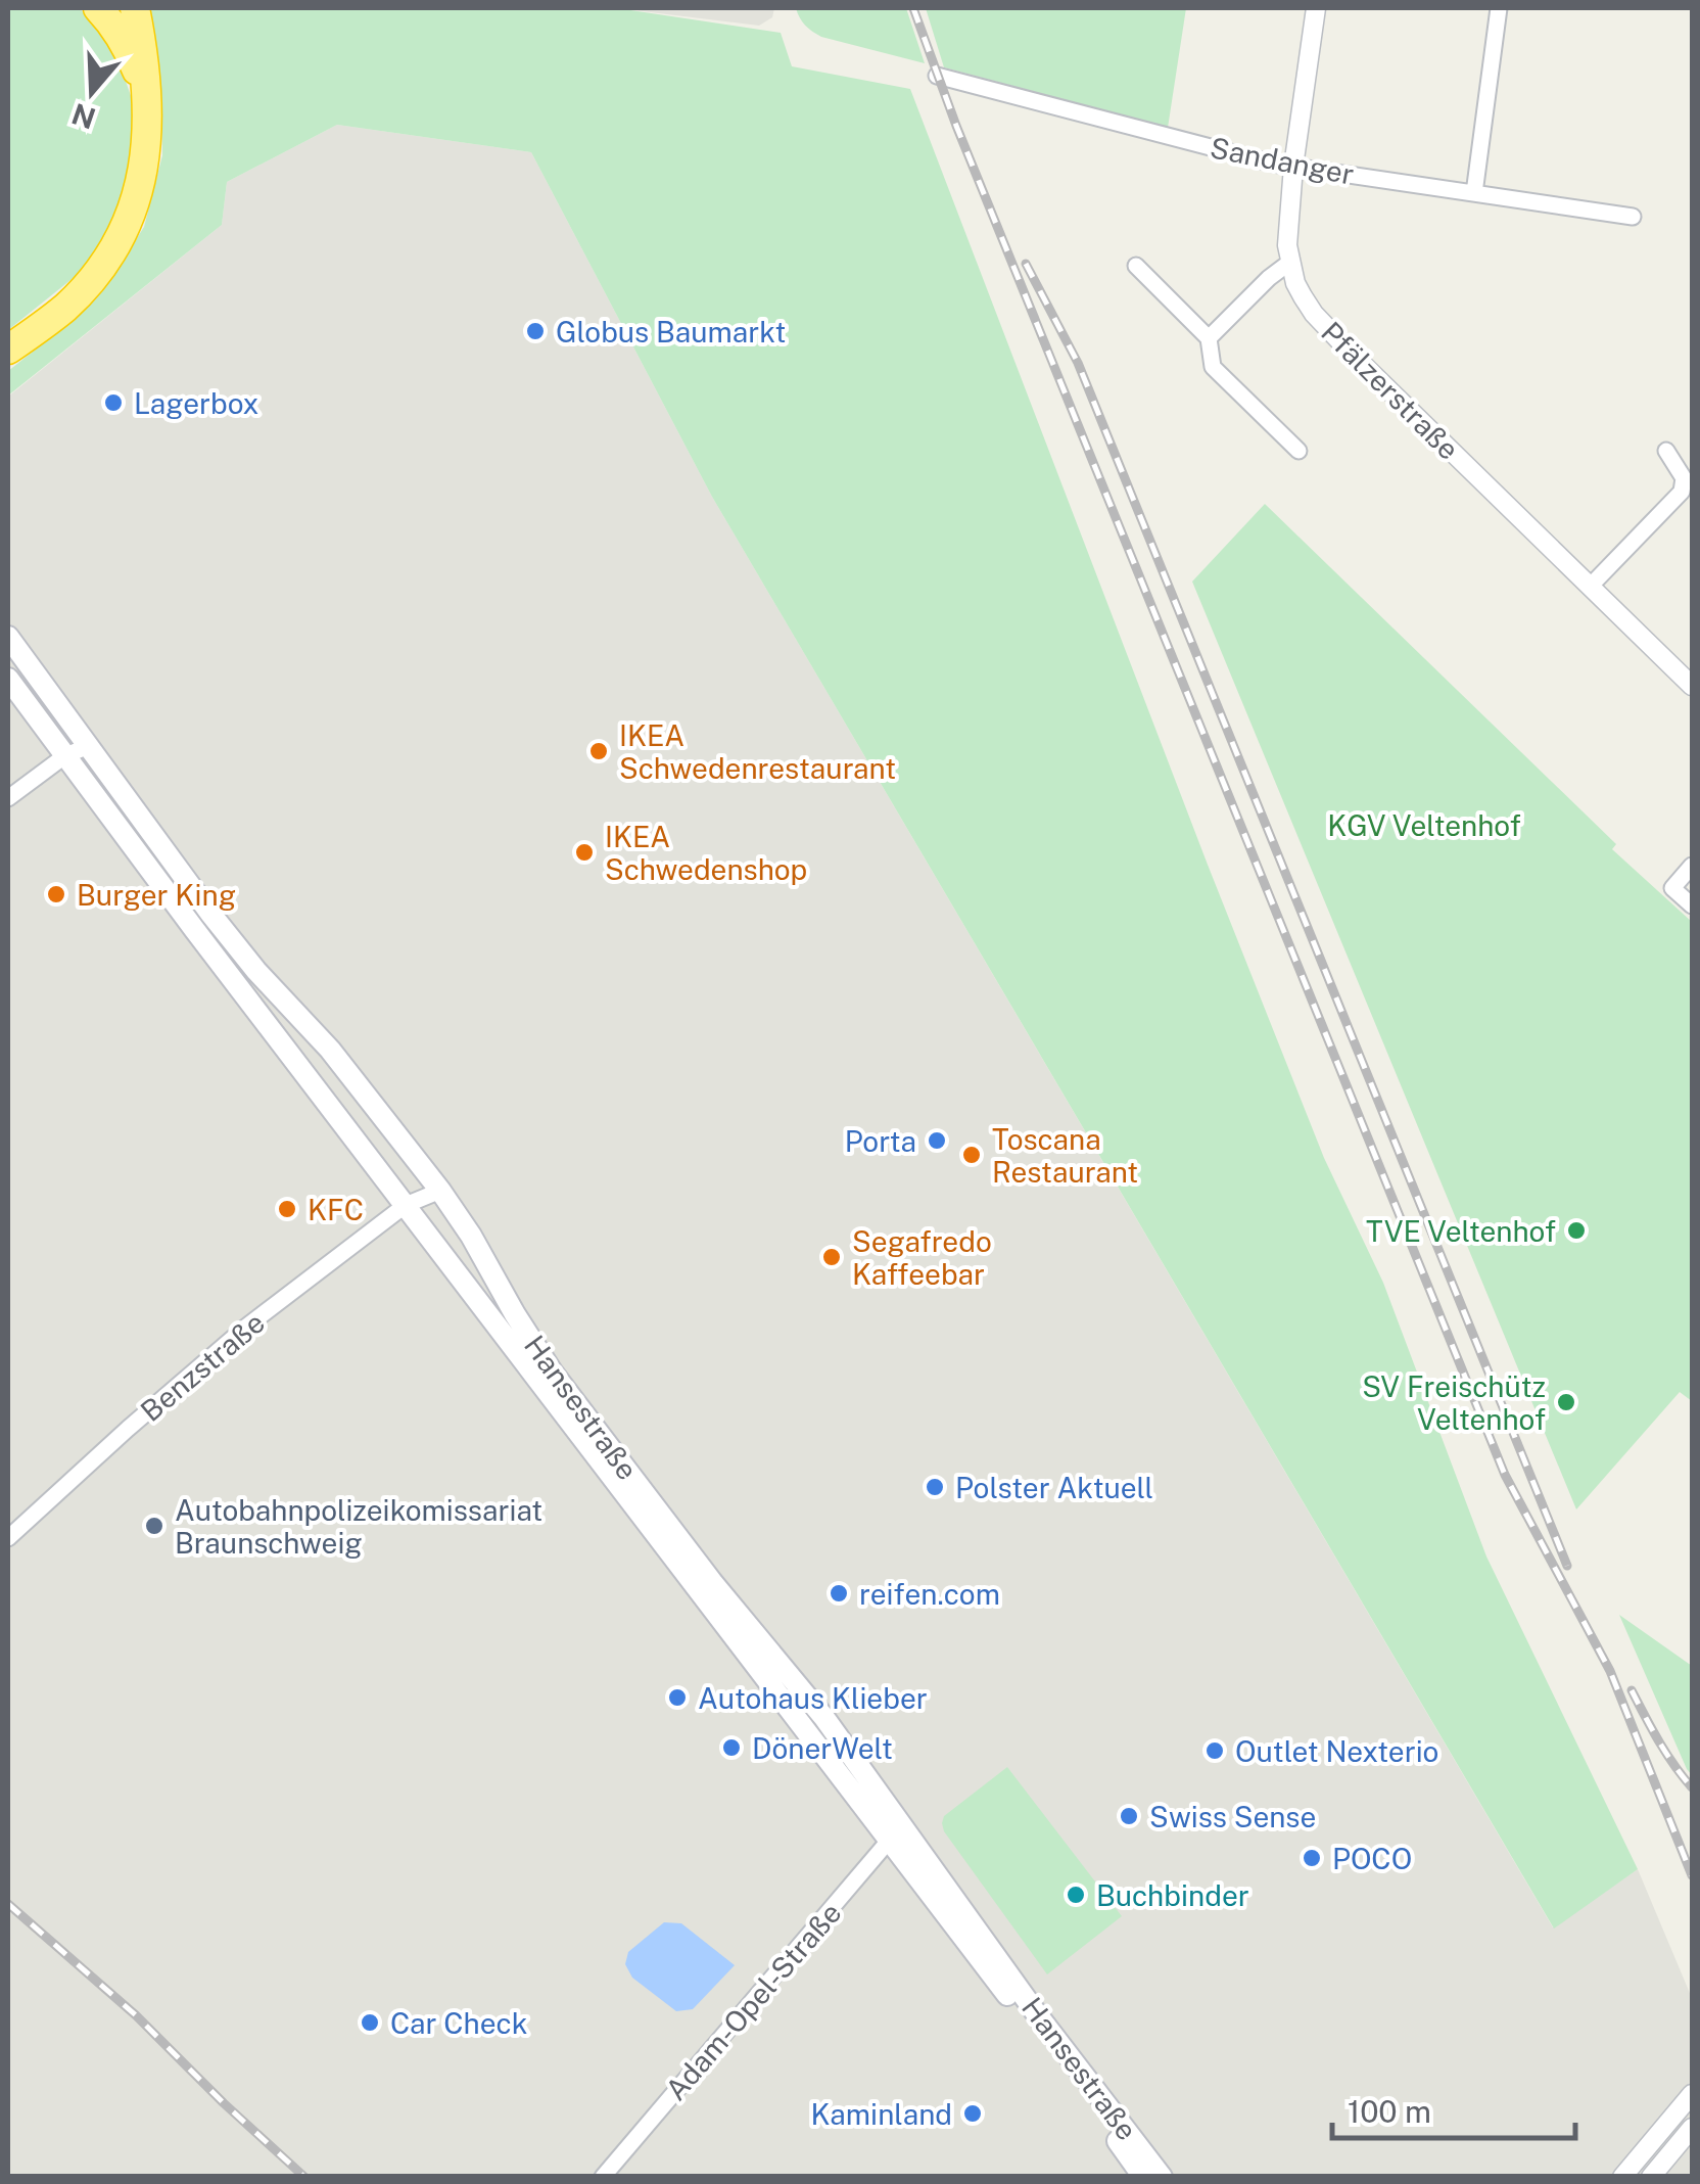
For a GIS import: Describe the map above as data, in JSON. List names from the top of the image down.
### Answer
{
  "streets": {
    "main road": ["Hansestraße"],
    "street": [
      "Sandanger",
      "Pfälzerstraße",
      "Benzstraße",
      "Adam-Opel-Straße"
    ]
  },
  "crossings": [
    ["Sandanger", "Pfälzerstraße"],
    ["Benzstraße", "Hansestraße"],
    ["Hansestraße", "Adam-Opel-Straße"]
  ],
  "parks": ["KGV Veltenhof"],
  "places": [
    "Globus Baumarkt",
    "Lagerbox",
    "IKEA Schwedenrestaurant",
    "IKEA Schwedenshop",
    "Burger King",
    "Porta",
    "Toscana Restaurant",
    "KFC",
    "TVE Veltenhof",
    "Segafredo Kaffeebar",
    "SV Freischütz Veltenhof",
    "Polster Aktuell",
    "Autobahnpolizeikomissariat Braunschweig",
    "reifen.com",
    "Autohaus Klieber",
    "DönerWelt",
    "Outlet Nexterio",
    "Swiss Sense",
    "POCO",
    "Buchbinder",
    "Car Check",
    "Kaminland"
  ],
  "scale_bar": "100 m",
  "north": "bottom"
}
